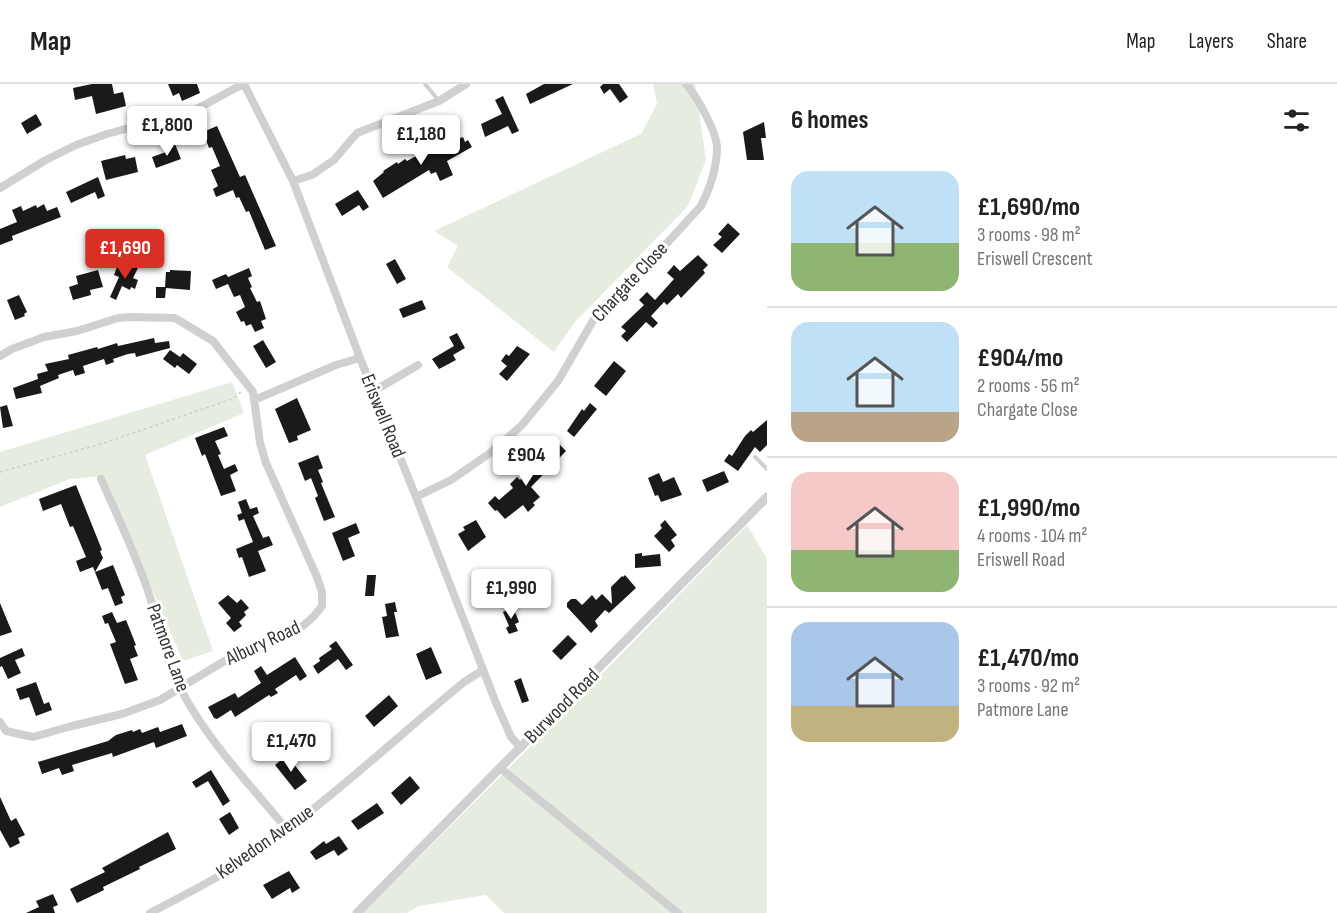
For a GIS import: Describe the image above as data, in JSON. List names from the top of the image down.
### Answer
{
  "streets": {
    "street": [
      "Chargate Close",
      "Eriswell Road",
      "Albury Road",
      "Patmore Lane",
      "Burwood Road",
      "Kelvedon Avenue"
    ]
  },
  "crossings": [
    ["Chargate Close", "Eriswell Road"],
    ["Eriswell Road", "Burwood Road"],
    ["Eriswell Road", "Kelvedon Avenue"],
    ["Albury Road", "Patmore Lane"],
    ["Patmore Lane", "Kelvedon Avenue"]
  ],
  "page": {
    "header": "Map",
    "nav": ["Map", "Layers", "Share"],
    "heading": "6 homes",
    "price": [
      "£1,800",
      "£1,180",
      "£1,690",
      "£904",
      "£1,990",
      "£1,470"
    ],
    "list": [
      {
        "name": "£1,690/mo",
        "note": "3 rooms · 98 m² · Eriswell Crescent"
      },
      {
        "name": "£904/mo",
        "note": "2 rooms · 56 m² · Chargate Close"
      },
      {
        "name": "£1,990/mo",
        "note": "4 rooms · 104 m² · Eriswell Road"
      },
      {
        "name": "£1,470/mo",
        "note": "3 rooms · 92 m² · Patmore Lane"
      }
    ]
  }
}
